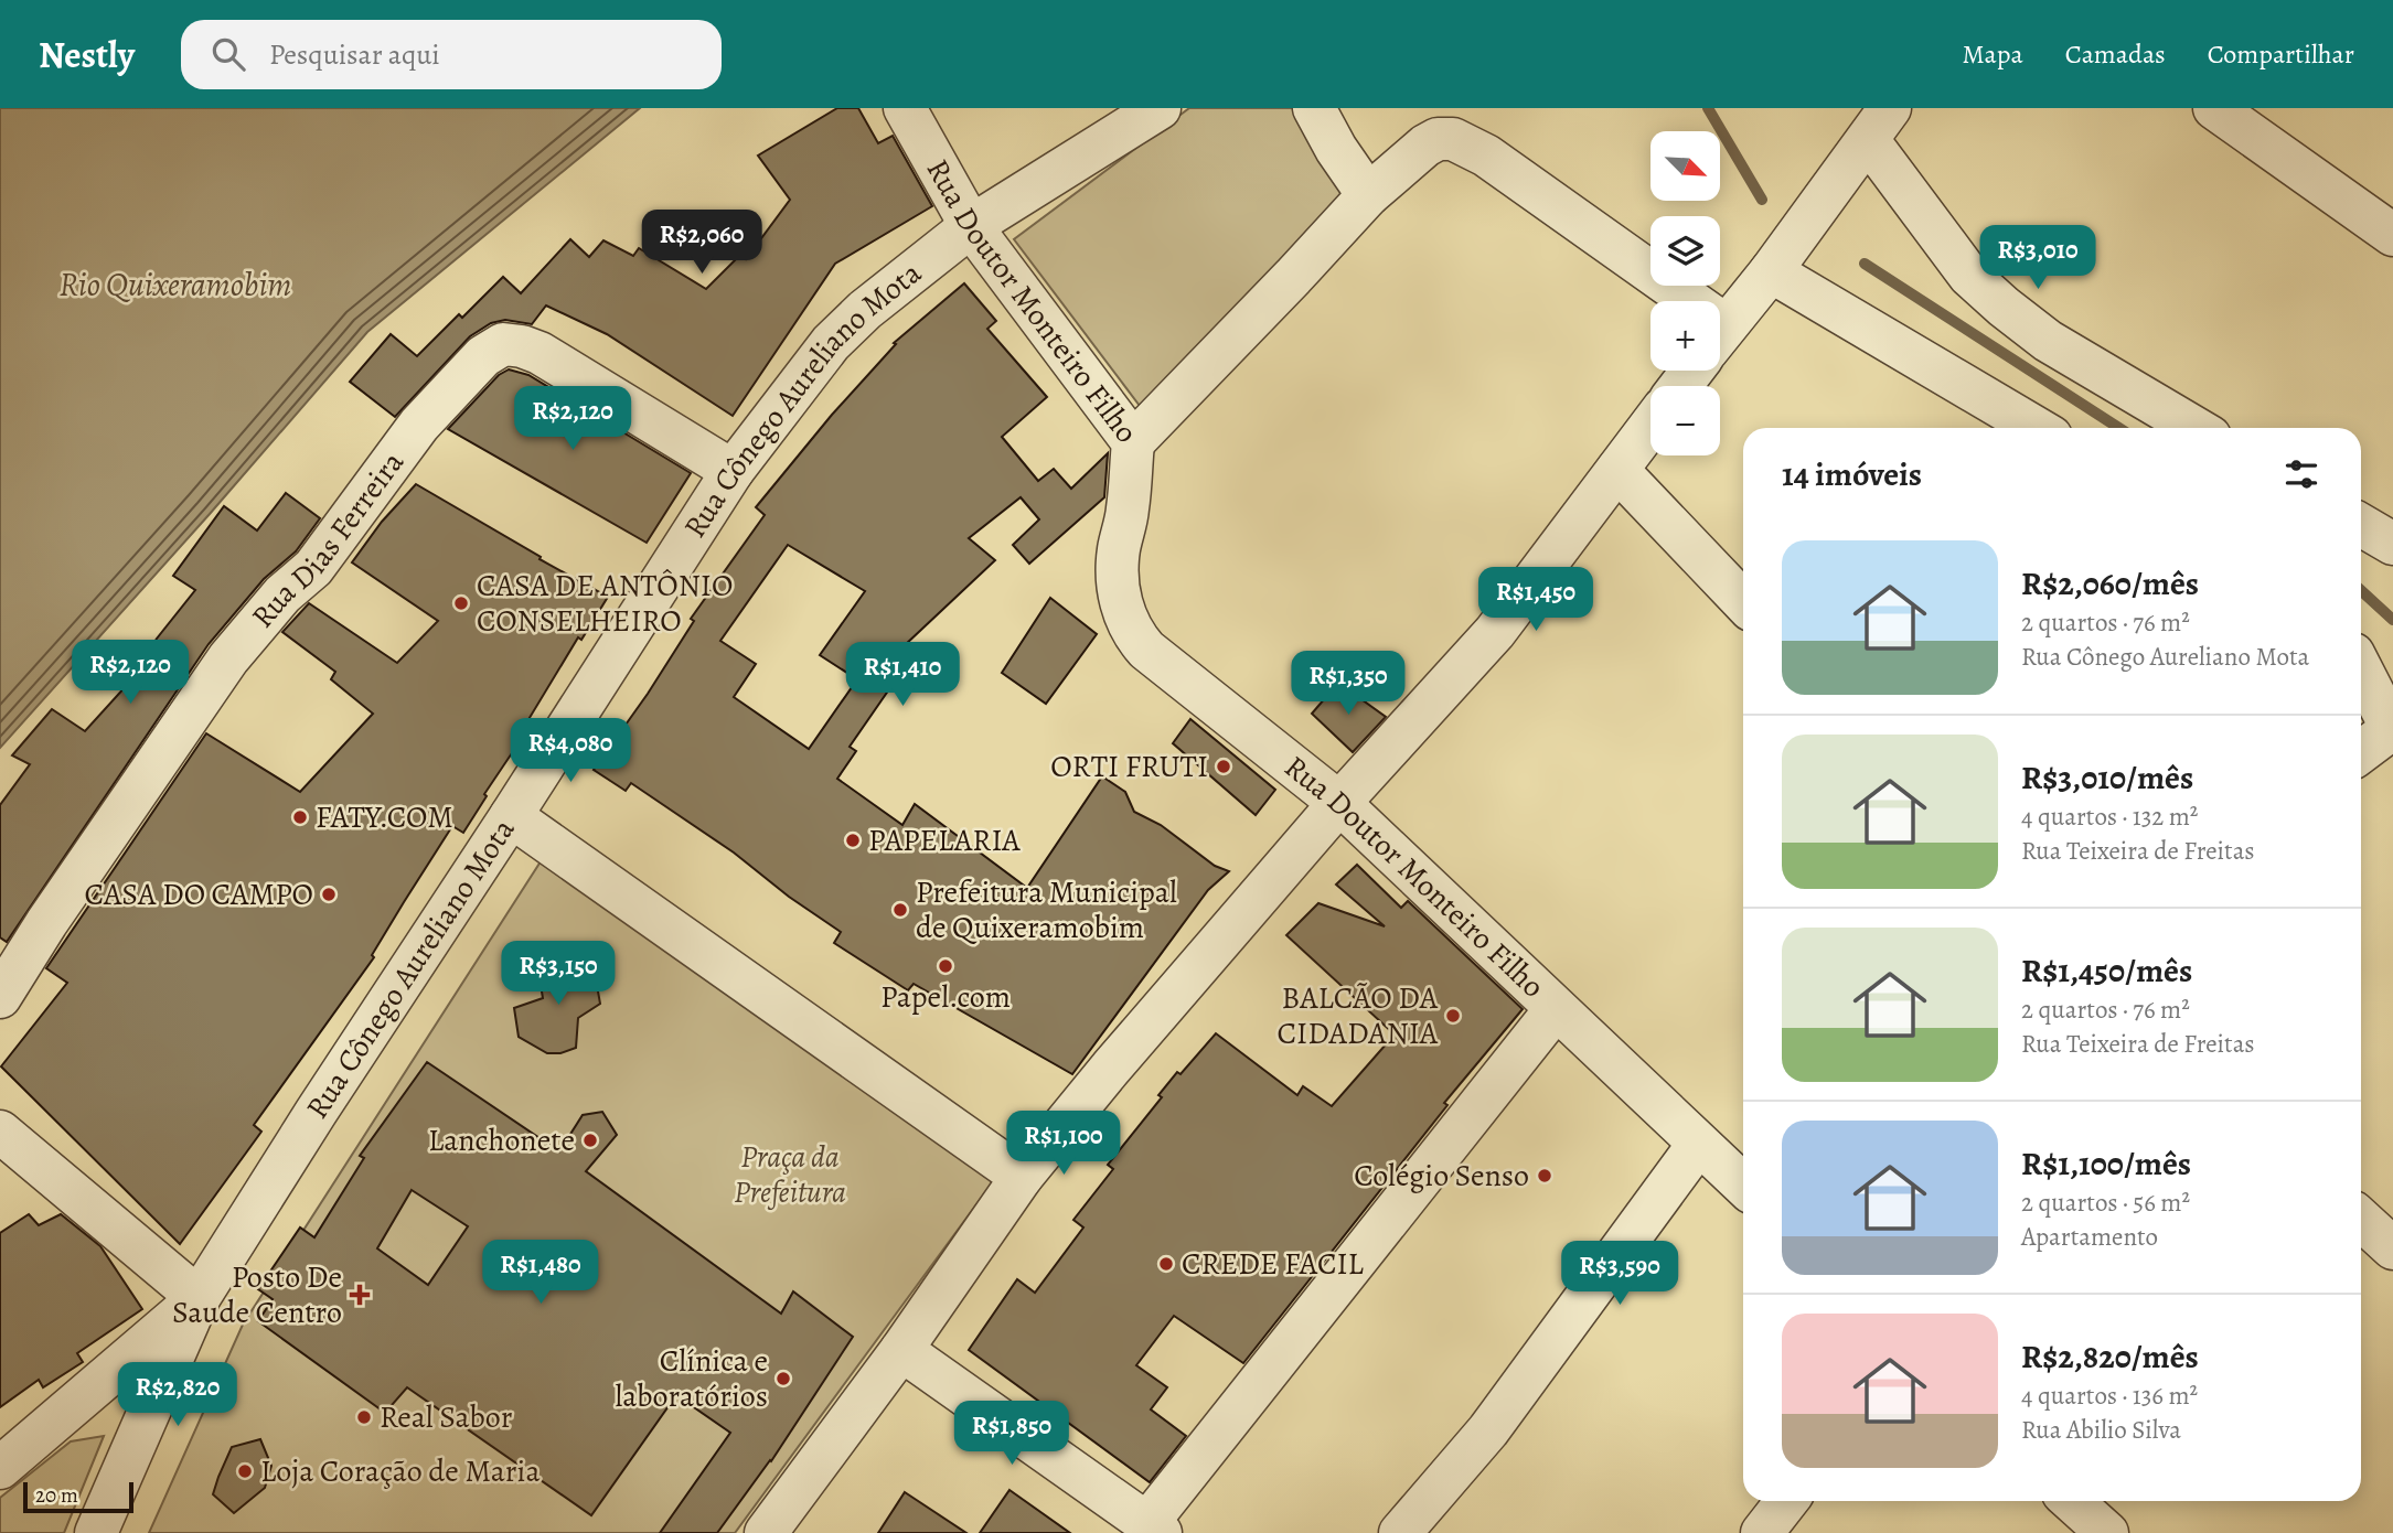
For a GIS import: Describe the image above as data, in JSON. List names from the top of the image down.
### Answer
{
  "streets": {
    "street": ["Rua Doutor Monteiro Filho", "Rua Cônego Aureliano Mota", "Rua Dias Ferreira"]
  },
  "crossings": [
    ["Rua Doutor Monteiro Filho", "Rua Cônego Aureliano Mota"],
    ["Rua Cônego Aureliano Mota", "Rua Dias Ferreira"]
  ],
  "water": ["Rio Quixeramobim"],
  "parks": ["Praça da Prefeitura"],
  "places": {
    "other": [
      "CASA DE ANTÔNIO CONSELHEIRO",
      "ORTI FRUTI",
      "FATY.COM",
      "PAPELARIA",
      "CASA DO CAMPO",
      "Prefeitura Municipal de Quixeramobim",
      "Papel.com",
      "BALCÃO DA CIDADANIA",
      "Lanchonete",
      "Colégio Senso",
      "CREDE FACIL",
      "Clínica e laboratórios",
      "Real Sabor",
      "Loja Coração de Maria"
    ],
    "health": ["Posto De Saude Centro"]
  },
  "scale_bar": "20 m",
  "north": "bottom right",
  "page": {
    "header": "Nestly",
    "search": "Pesquisar aqui",
    "nav": ["Mapa", "Camadas", "Compartilhar"],
    "map_buttons": ["+", "−"],
    "price": [
      "R$2,060",
      "R$3,010",
      "R$2,120",
      "R$1,450",
      "R$2,120",
      "R$1,410",
      "R$1,350",
      "R$4,080",
      "R$3,150",
      "R$1,100",
      "R$1,480",
      "R$3,590",
      "R$2,820",
      "R$1,850"
    ],
    "heading": "14 imóveis",
    "list": [
      {
        "name": "R$2,060/mês",
        "note": "2 quartos · 76 m² · Rua Cônego Aureliano Mota"
      },
      {
        "name": "R$3,010/mês",
        "note": "4 quartos · 132 m² · Rua Teixeira de Freitas"
      },
      {
        "name": "R$1,450/mês",
        "note": "2 quartos · 76 m² · Rua Teixeira de Freitas"
      },
      {
        "name": "R$1,100/mês",
        "note": "2 quartos · 56 m² · Apartamento"
      },
      {
        "name": "R$2,820/mês",
        "note": "4 quartos · 136 m² · Rua Abilio Silva"
      }
    ],
    "scale": "20 m"
  }
}
